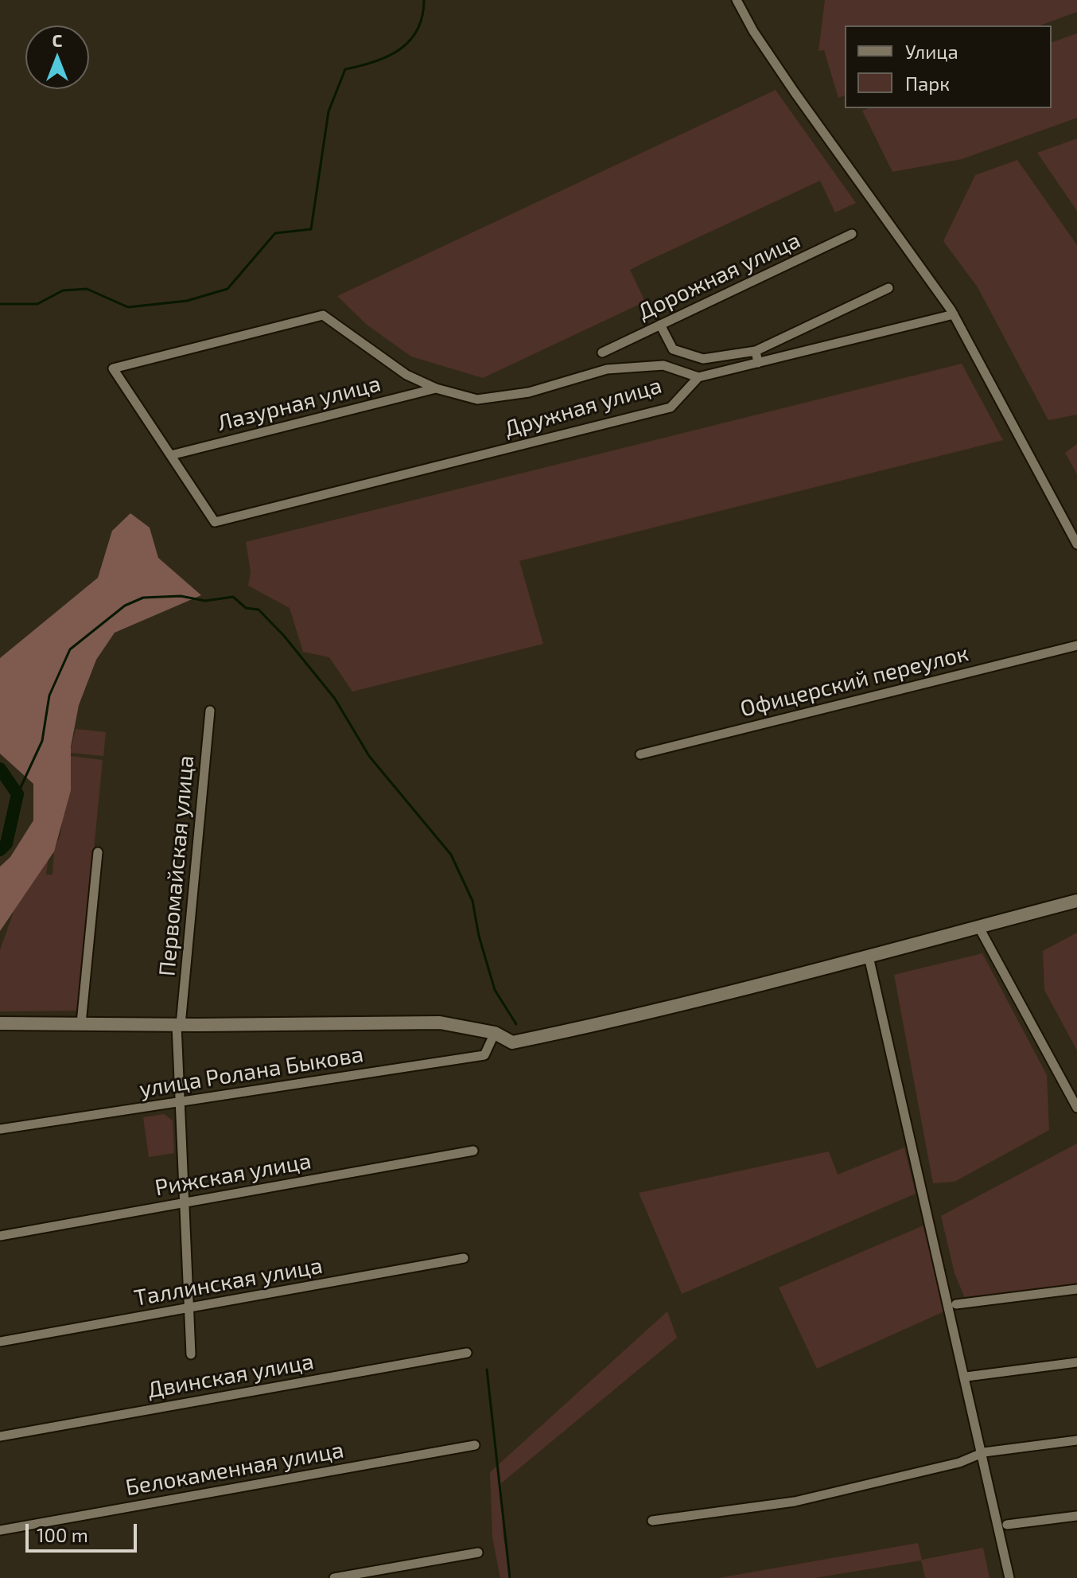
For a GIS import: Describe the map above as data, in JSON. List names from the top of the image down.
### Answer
{
  "streets": {
    "street": [
      "Дорожная улица",
      "Лазурная улица",
      "Дружная улица",
      "Офицерский переулок",
      "Первомайская улица",
      "улица Ролана Быкова",
      "Рижская улица",
      "Таллинская улица",
      "Двинская улица",
      "Белокаменная улица"
    ]
  },
  "crossings": [
    ["Лазурная улица", "Дружная улица"],
    ["Первомайская улица", "улица Ролана Быкова"],
    ["Первомайская улица", "Рижская улица"],
    ["Первомайская улица", "Таллинская улица"]
  ],
  "legend": ["Улица", "Парк"],
  "scale_bar": "100 m",
  "north": "top"
}
